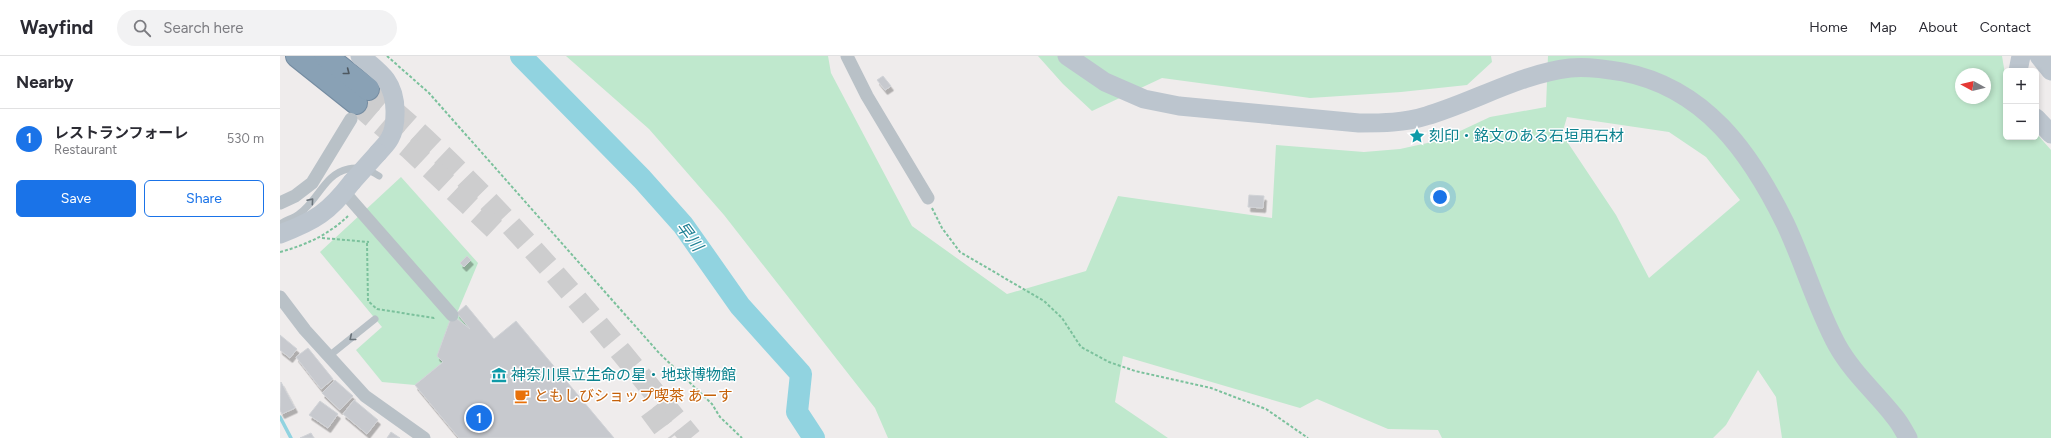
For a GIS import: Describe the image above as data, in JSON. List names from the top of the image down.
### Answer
{
  "water": ["早川"],
  "places": {
    "place": ["刻印・銘文のある石垣用石材"],
    "museum": ["神奈川県立生命の星・地球博物館"],
    "cafe": ["ともしびショップ喫茶 あーす"]
  },
  "north": "left",
  "page": {
    "header": "Wayfind",
    "search": "Search here",
    "nav": [
      "Home",
      "Map",
      "About",
      "Contact"
    ],
    "heading": "Nearby",
    "map_buttons": ["+", "−"],
    "list": [
      {
        "mark": "1",
        "name": "レストランフォーレ",
        "note": "Restaurant",
        "value": "530 m"
      }
    ],
    "buttons": ["Save", "Share"],
    "pins": "1"
  }
}
